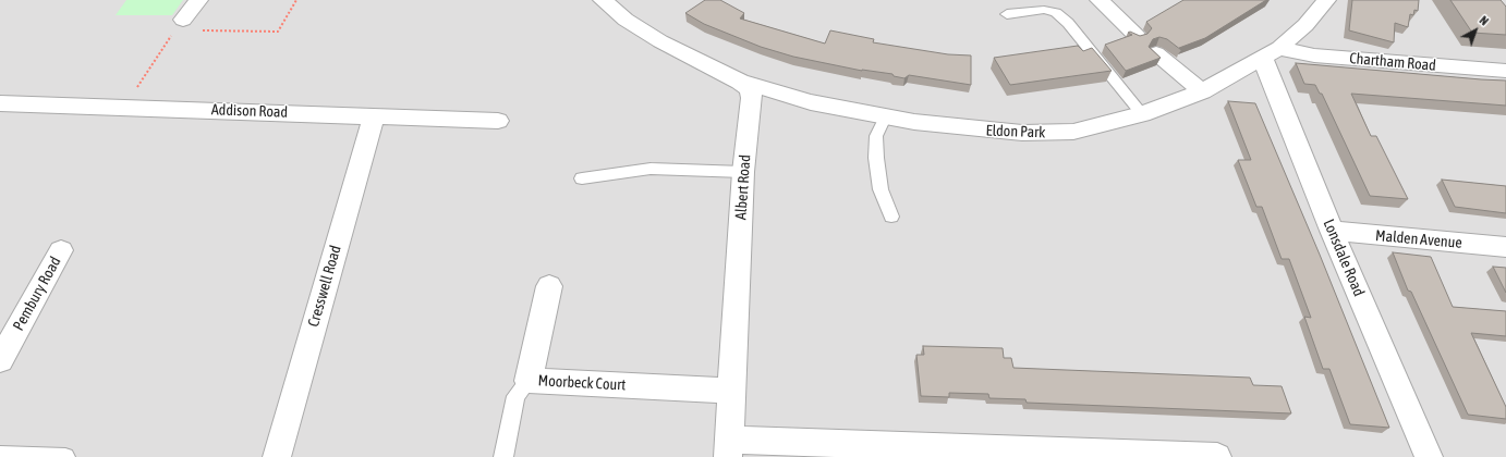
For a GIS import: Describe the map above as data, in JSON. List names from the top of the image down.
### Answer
{
  "streets": {
    "street": [
      "Chartham Road",
      "Addison Road",
      "Eldon Park",
      "Albert Road",
      "Malden Avenue",
      "Lonsdale Road",
      "Cresswell Road",
      "Pembury Road",
      "Moorbeck Court"
    ]
  },
  "crossings": [
    ["Chartham Road", "Eldon Park"],
    ["Chartham Road", "Lonsdale Road"],
    ["Addison Road", "Cresswell Road"],
    ["Eldon Park", "Albert Road"],
    ["Eldon Park", "Lonsdale Road"],
    ["Albert Road", "Moorbeck Court"],
    ["Malden Avenue", "Lonsdale Road"]
  ],
  "north": "top right"
}
